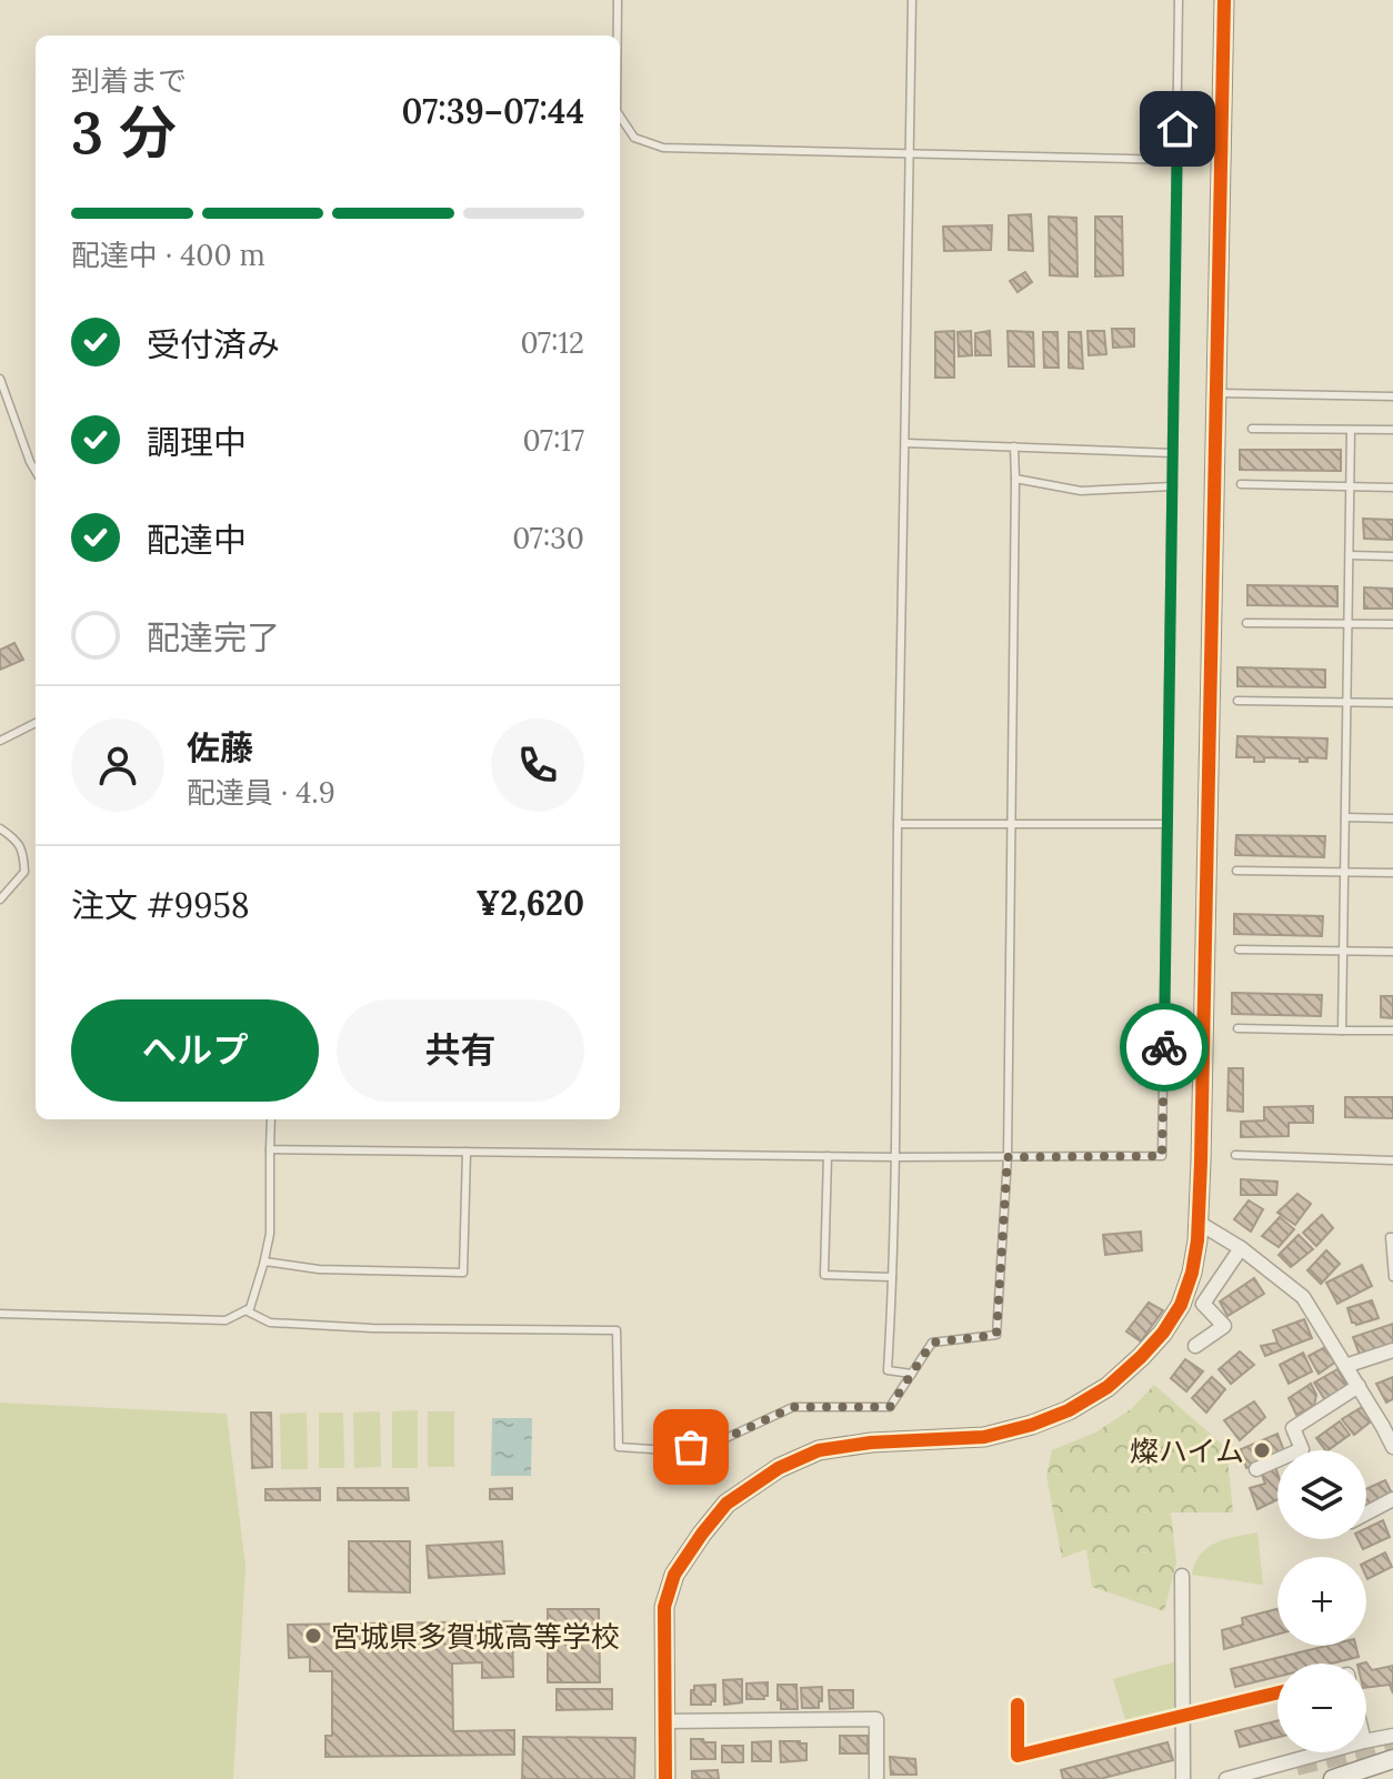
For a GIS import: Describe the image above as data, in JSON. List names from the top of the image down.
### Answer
{
  "places": ["燦ハイム", "宮城県多賀城高等学校"],
  "page": {
    "heading": ["3 分", "到着まで", "07:39–07:44"],
    "panel": [
      "佐藤",
      "配達員 · 4.9",
      "注文 #9958",
      "¥2,620"
    ],
    "bar": "配達中 · 400 m",
    "list": [
      ["受付済み", "07:12"],
      ["調理中", "07:17"],
      ["配達中", "07:30"],
      "配達完了"
    ],
    "buttons": ["ヘルプ", "共有"],
    "map_buttons": ["+", "−"]
  }
}
